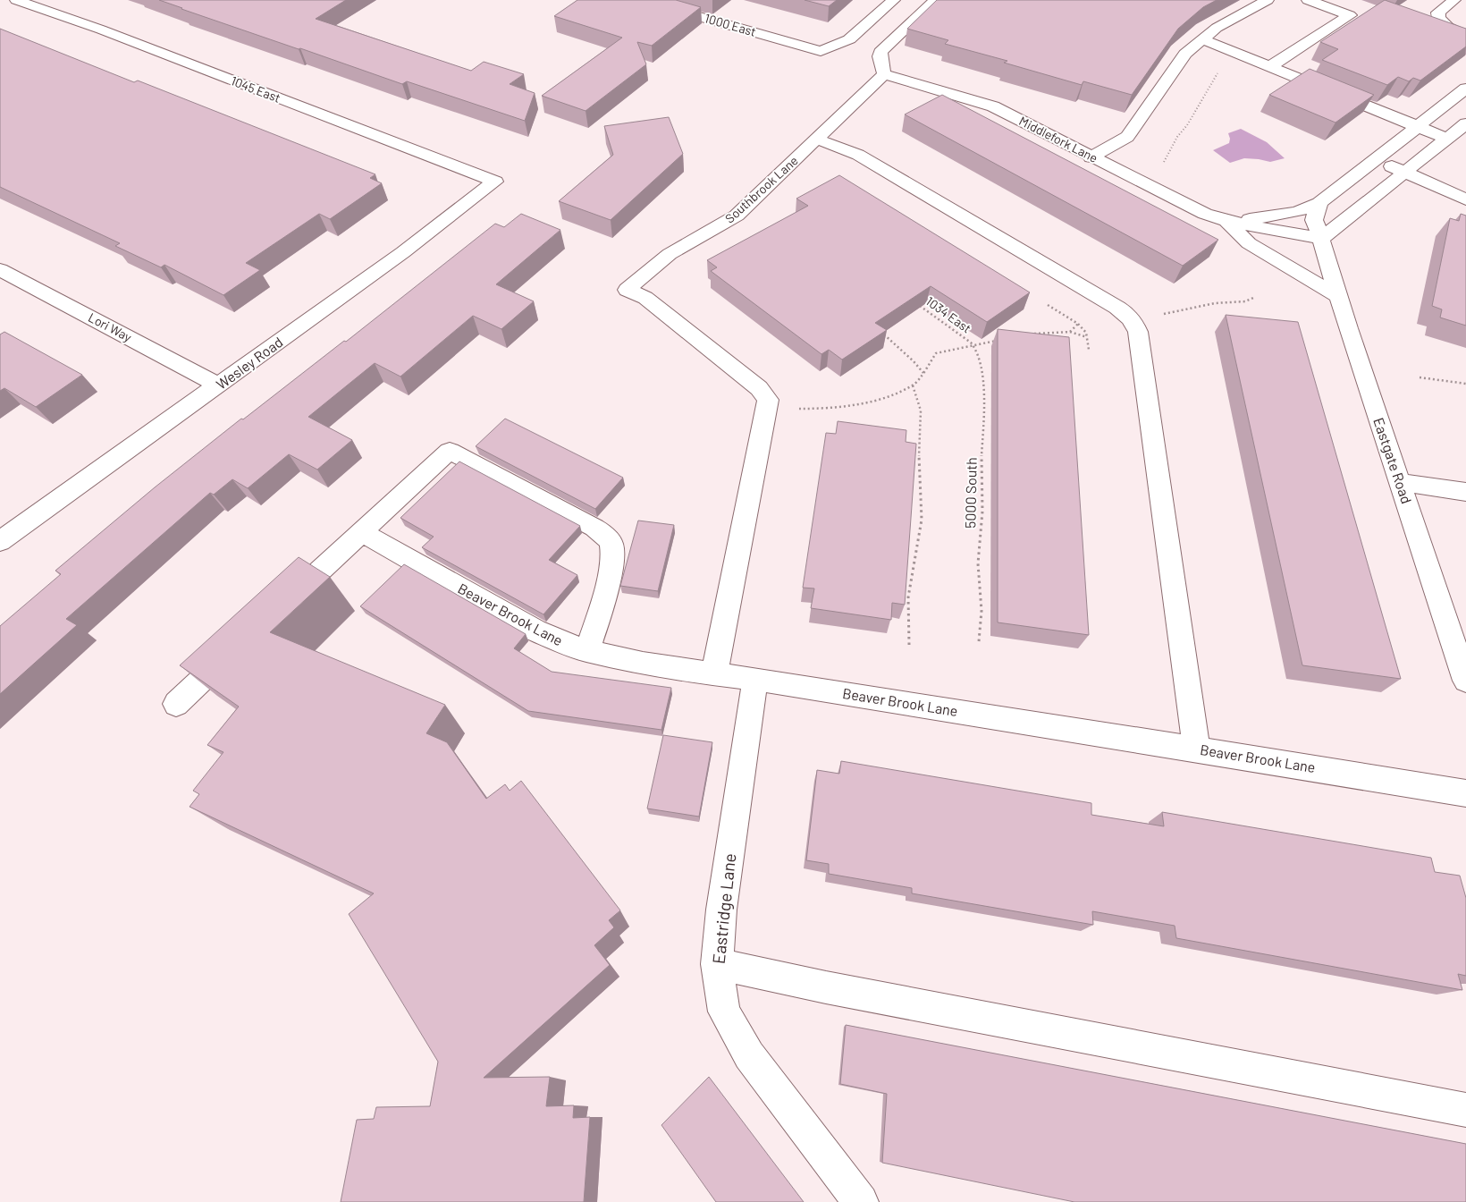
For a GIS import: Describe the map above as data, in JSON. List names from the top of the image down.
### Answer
{
  "streets": {
    "street": [
      "1000 East",
      "1045 East",
      "Middlefork Lane",
      "Southbrook Lane",
      "Lori Way",
      "Wesley Road",
      "Eastgate Road",
      "Beaver Brook Lane",
      "Eastridge Lane"
    ],
    "path": ["1034 East", "5000 South"]
  },
  "crossings": [
    ["1045 East", "Wesley Road"],
    ["Middlefork Lane", "Southbrook Lane"],
    ["Middlefork Lane", "Eastgate Road"],
    ["Southbrook Lane", "Beaver Brook Lane"],
    ["1034 East", "5000 South"],
    ["Lori Way", "Wesley Road"],
    ["Beaver Brook Lane", "Eastridge Lane"]
  ]
}
